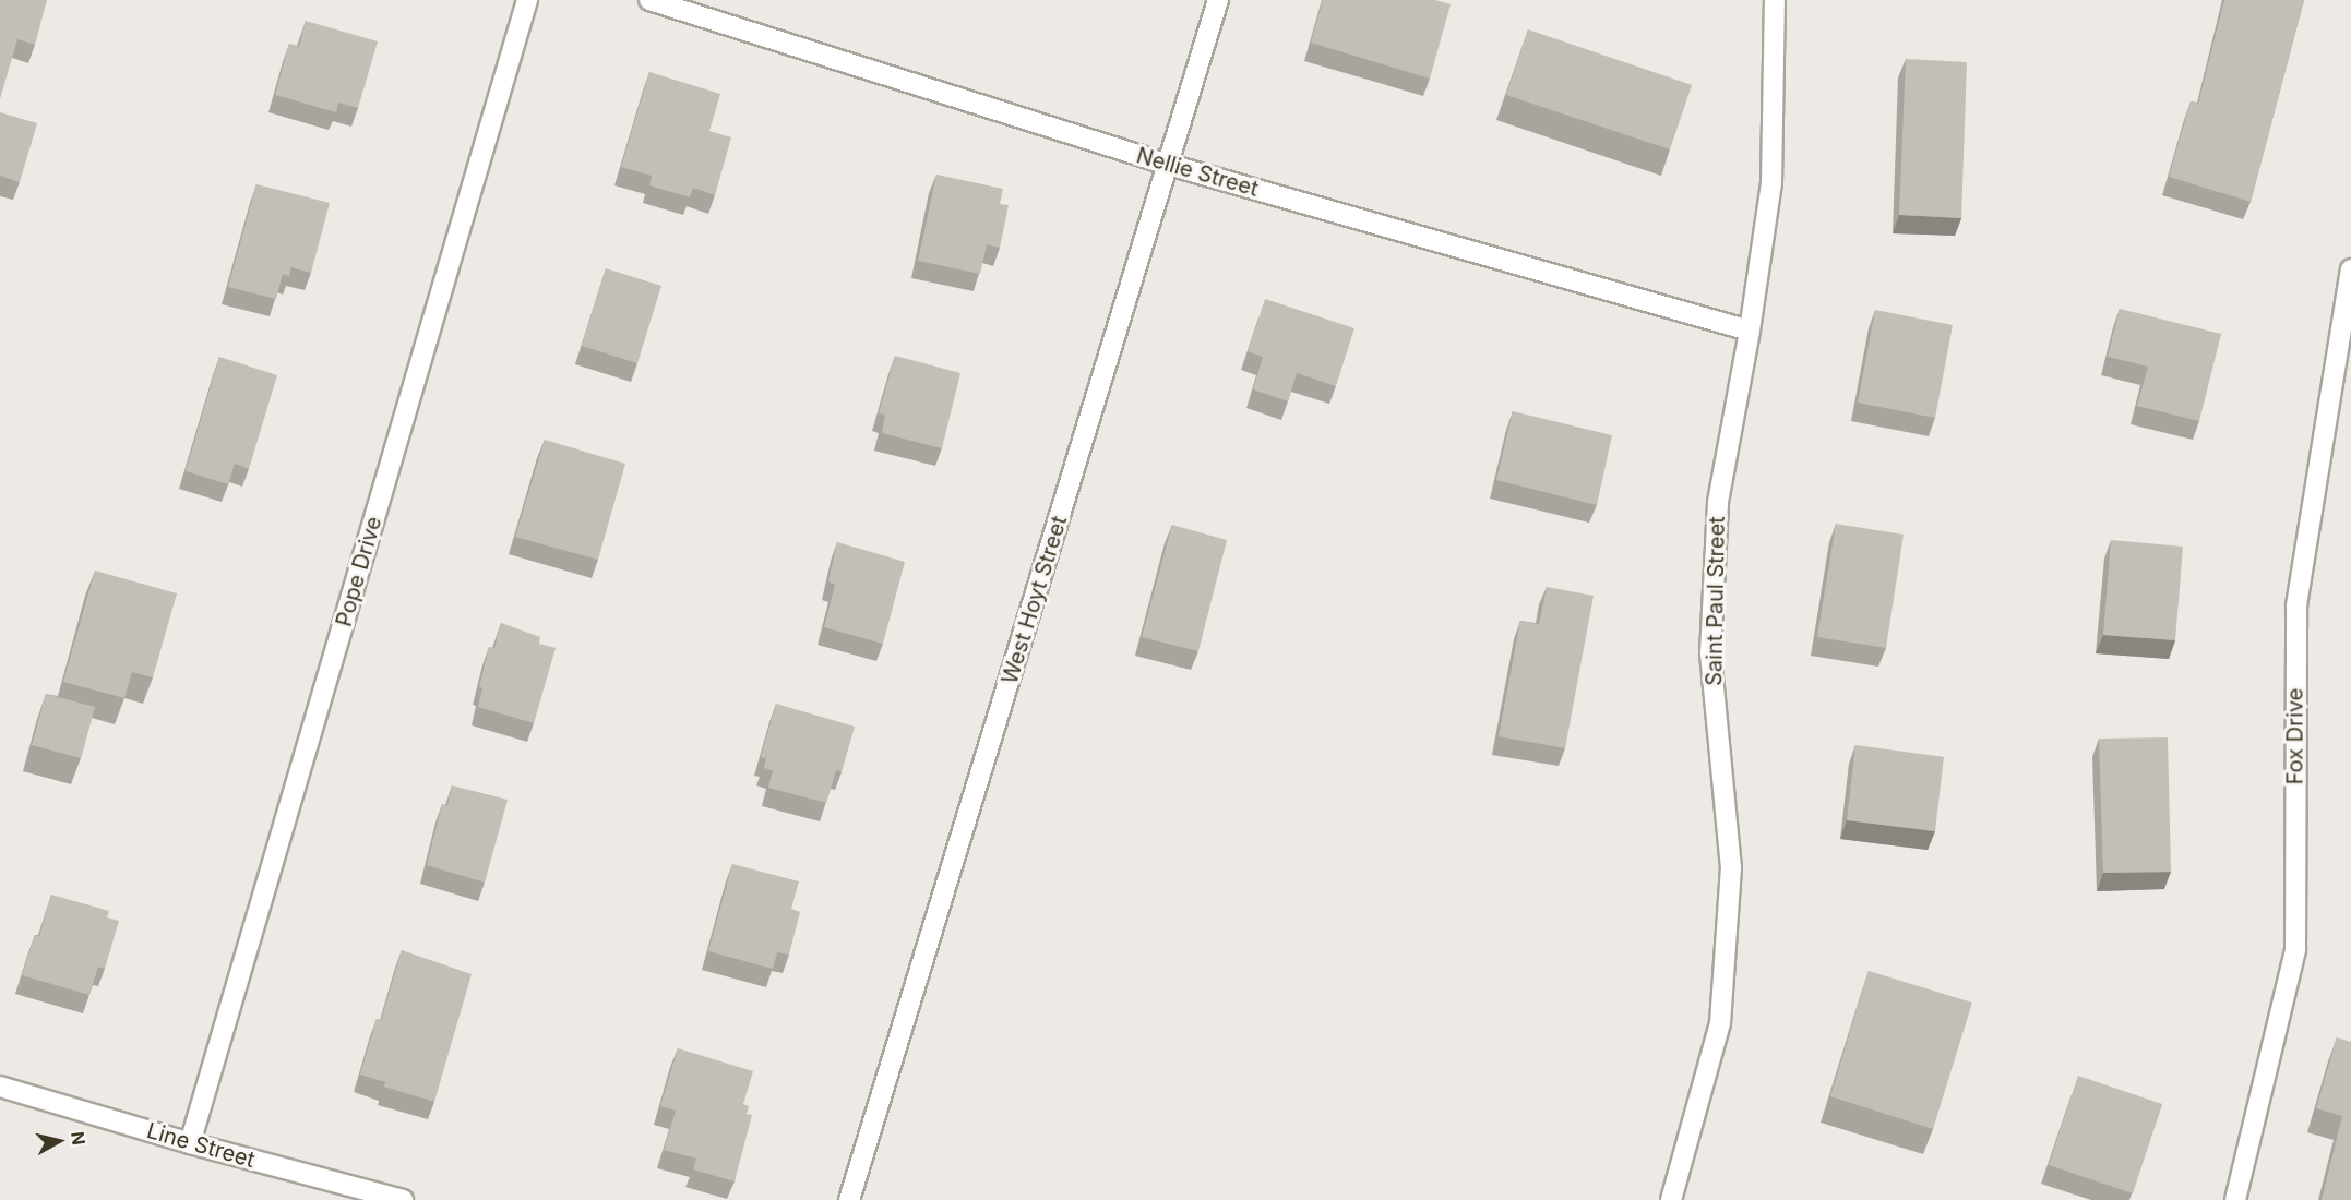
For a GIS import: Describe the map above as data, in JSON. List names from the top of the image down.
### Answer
{
  "streets": {
    "street": [
      "Nellie Street",
      "Pope Drive",
      "West Hoyt Street",
      "Saint Paul Street",
      "Fox Drive",
      "Line Street"
    ]
  },
  "crossings": [
    ["Nellie Street", "West Hoyt Street"],
    ["Nellie Street", "Saint Paul Street"],
    ["Pope Drive", "Line Street"]
  ],
  "north": "right"
}
